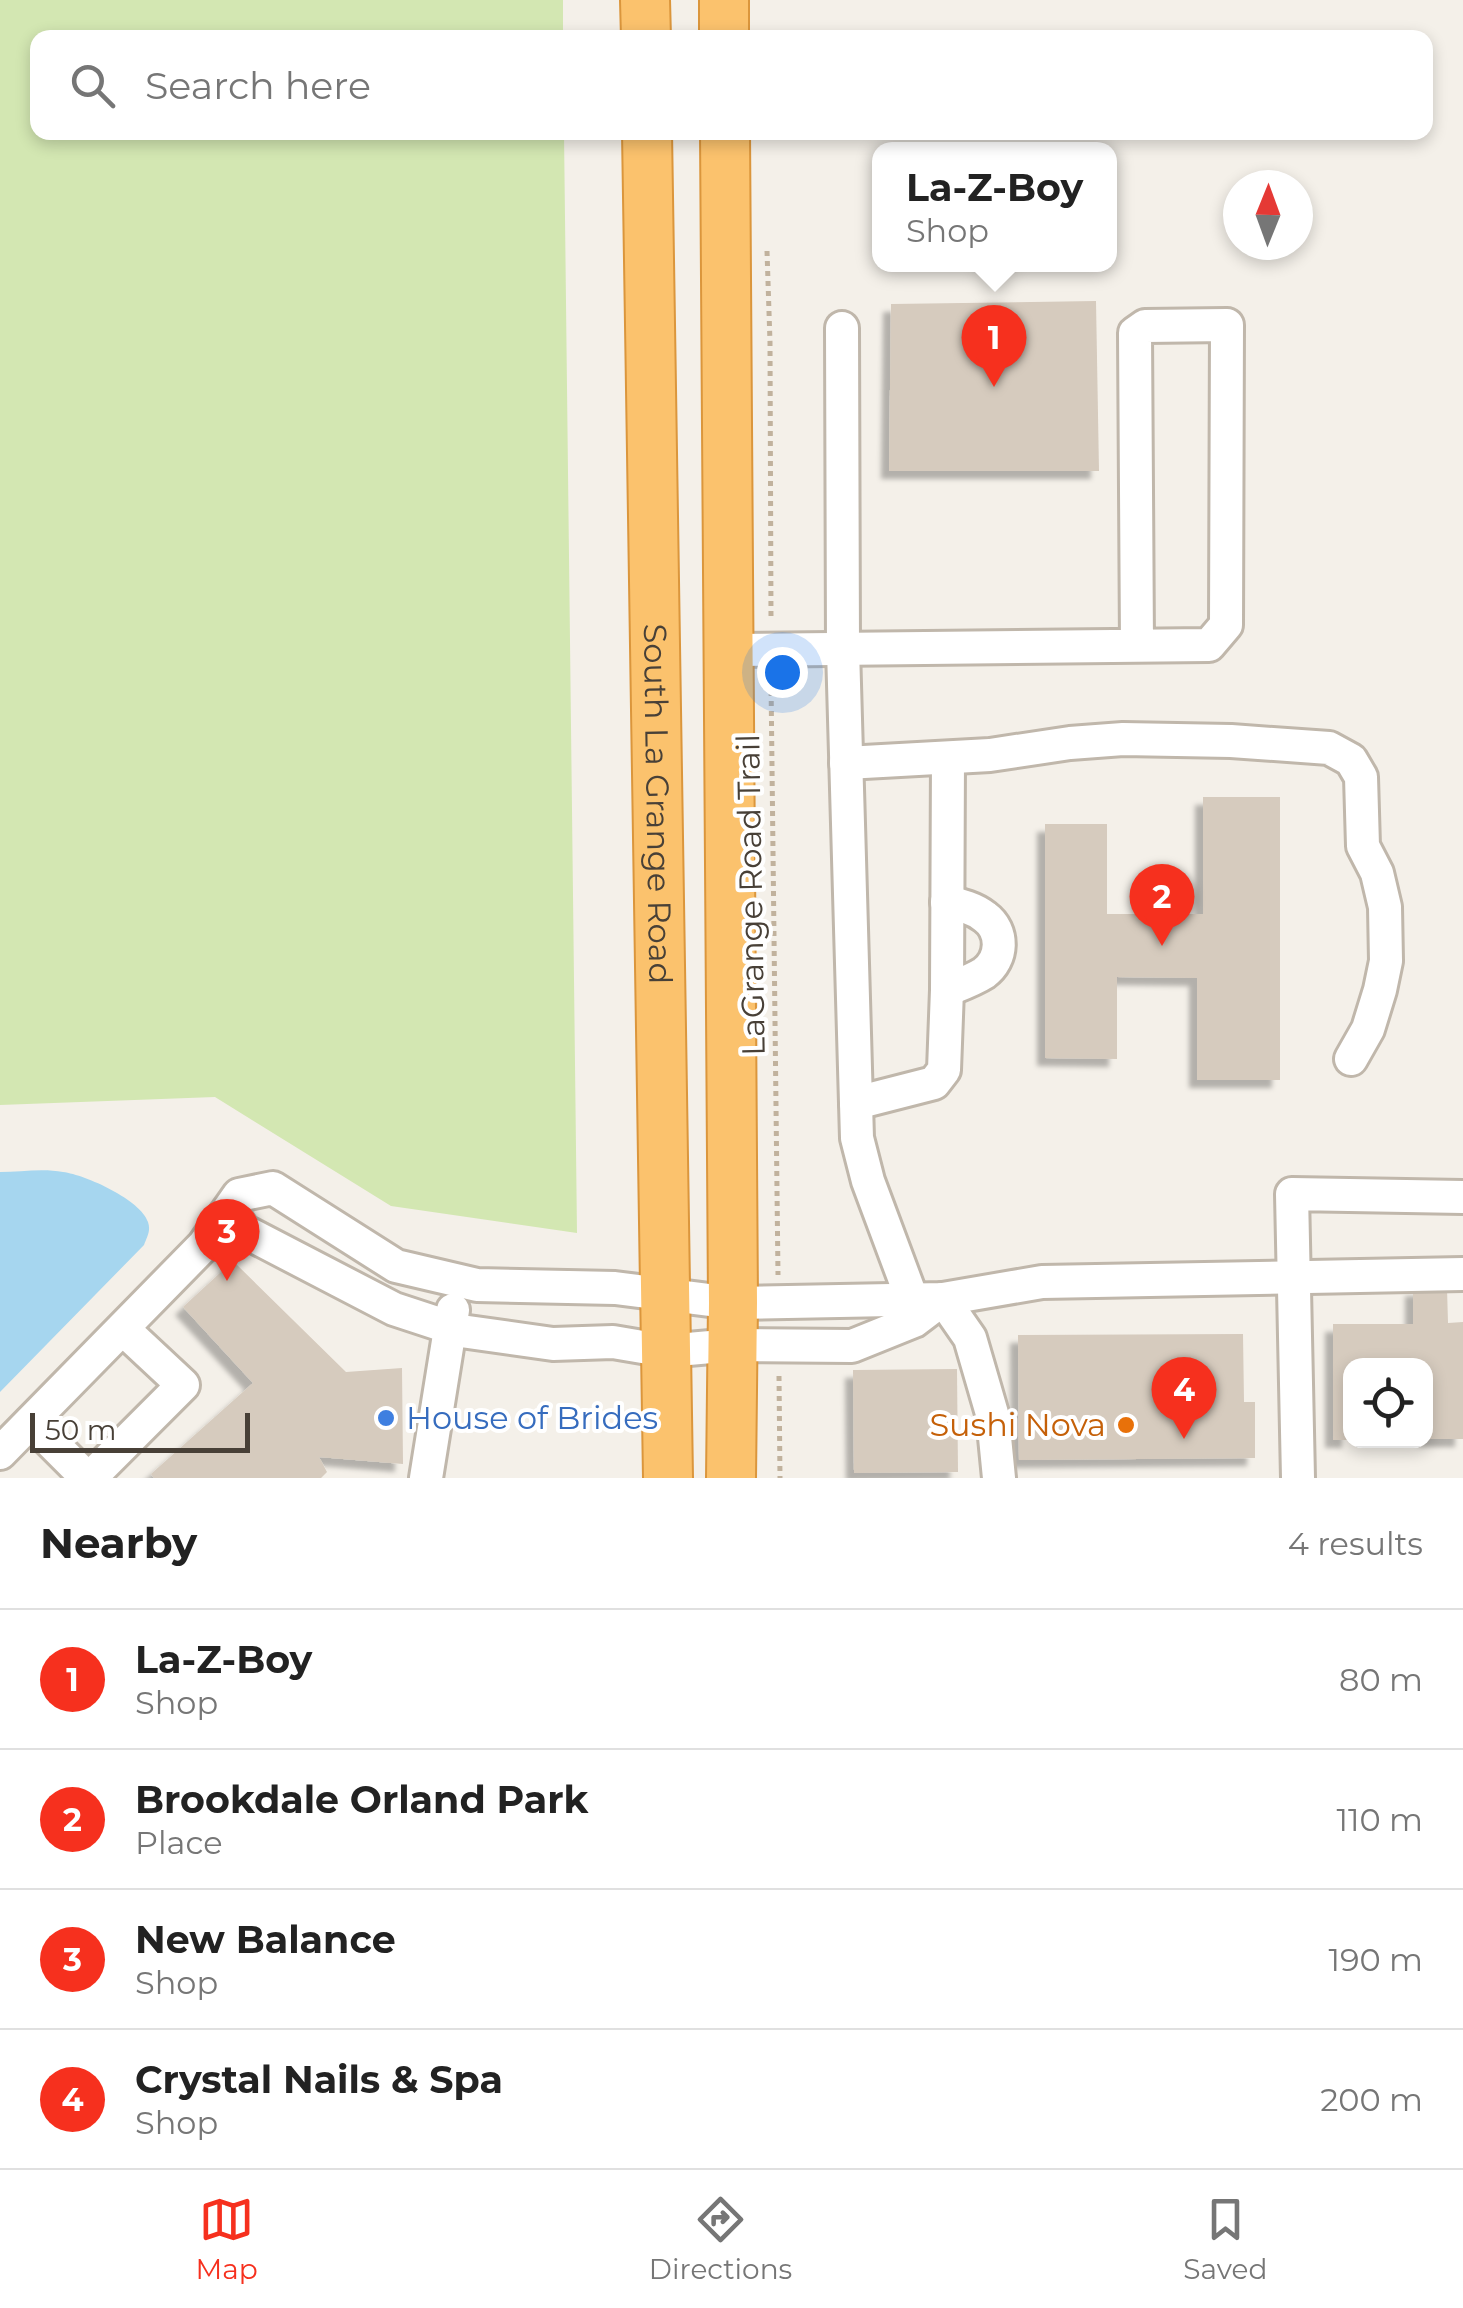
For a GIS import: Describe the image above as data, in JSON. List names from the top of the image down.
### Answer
{
  "streets": {
    "highway": ["South La Grange Road"],
    "path": ["LaGrange Road Trail"]
  },
  "places": ["House of Brides", "Sushi Nova"],
  "scale_bar": "50 m",
  "north": "top",
  "page": {
    "search": "Search here",
    "popup": ["La-Z-Boy", "Shop"],
    "pins": [
      "1",
      "2",
      "3",
      "4"
    ],
    "scale": "50 m",
    "heading": ["Nearby", "4 results"],
    "list": [
      {
        "mark": "1",
        "name": "La-Z-Boy",
        "note": "Shop",
        "value": "80 m"
      },
      {
        "mark": "2",
        "name": "Brookdale Orland Park",
        "note": "Place",
        "value": "110 m"
      },
      {
        "mark": "3",
        "name": "New Balance",
        "note": "Shop",
        "value": "190 m"
      },
      {
        "mark": "4",
        "name": "Crystal Nails & Spa",
        "note": "Shop",
        "value": "200 m"
      }
    ],
    "nav": ["Map", "Directions", "Saved"]
  }
}
